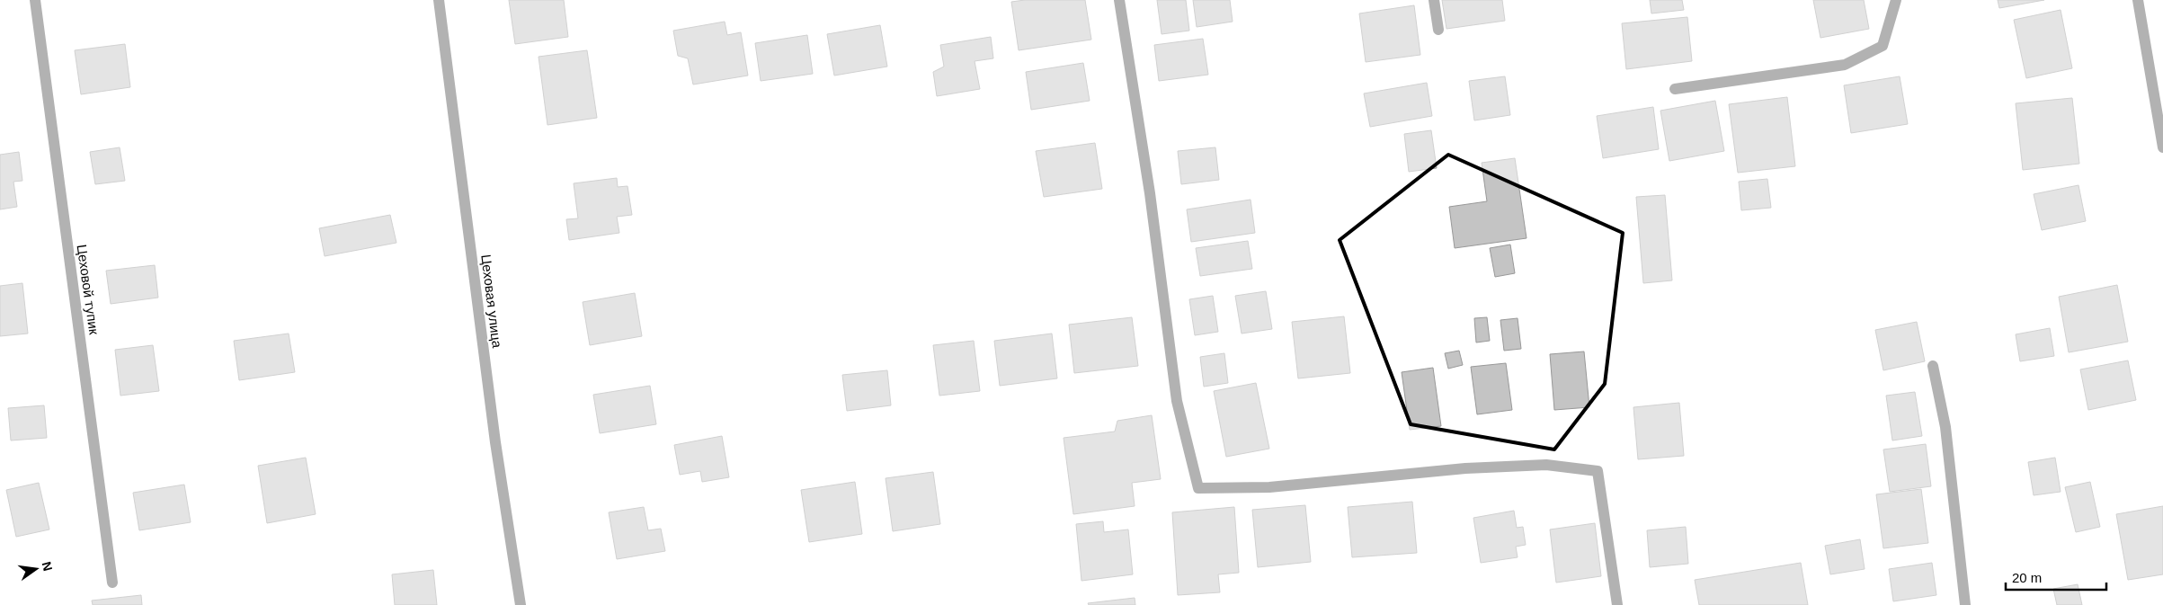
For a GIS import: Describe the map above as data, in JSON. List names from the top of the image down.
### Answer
{
  "streets": {
    "street": ["Цеховой тупик", "Цеховая улица"]
  },
  "scale_bar": "20 m",
  "north": "right"
}
